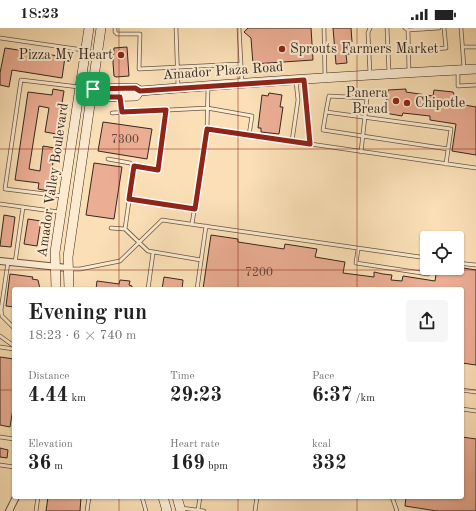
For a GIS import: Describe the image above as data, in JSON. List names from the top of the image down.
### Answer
{
  "streets": {
    "street": ["Amador Plaza Road", "Amador Valley Boulevard"]
  },
  "crossings": [
    ["Amador Plaza Road", "Amador Valley Boulevard"]
  ],
  "places": [
    "Sprouts Farmers Market",
    "Pizza My Heart",
    "Panera Bread",
    "Chipotle"
  ],
  "house_numbers": ["7300", "7200"],
  "page": {
    "status": "18:23",
    "heading": ["Evening run", "18:23 · 6 × 740 m"],
    "stats": [
      ["Distance", "4.44 km"],
      ["Time", "29:23"],
      ["Pace", "6:37 /km"],
      ["Elevation", "36 m"],
      ["Heart rate", "169 bpm"],
      ["kcal", "332"]
    ]
  }
}
